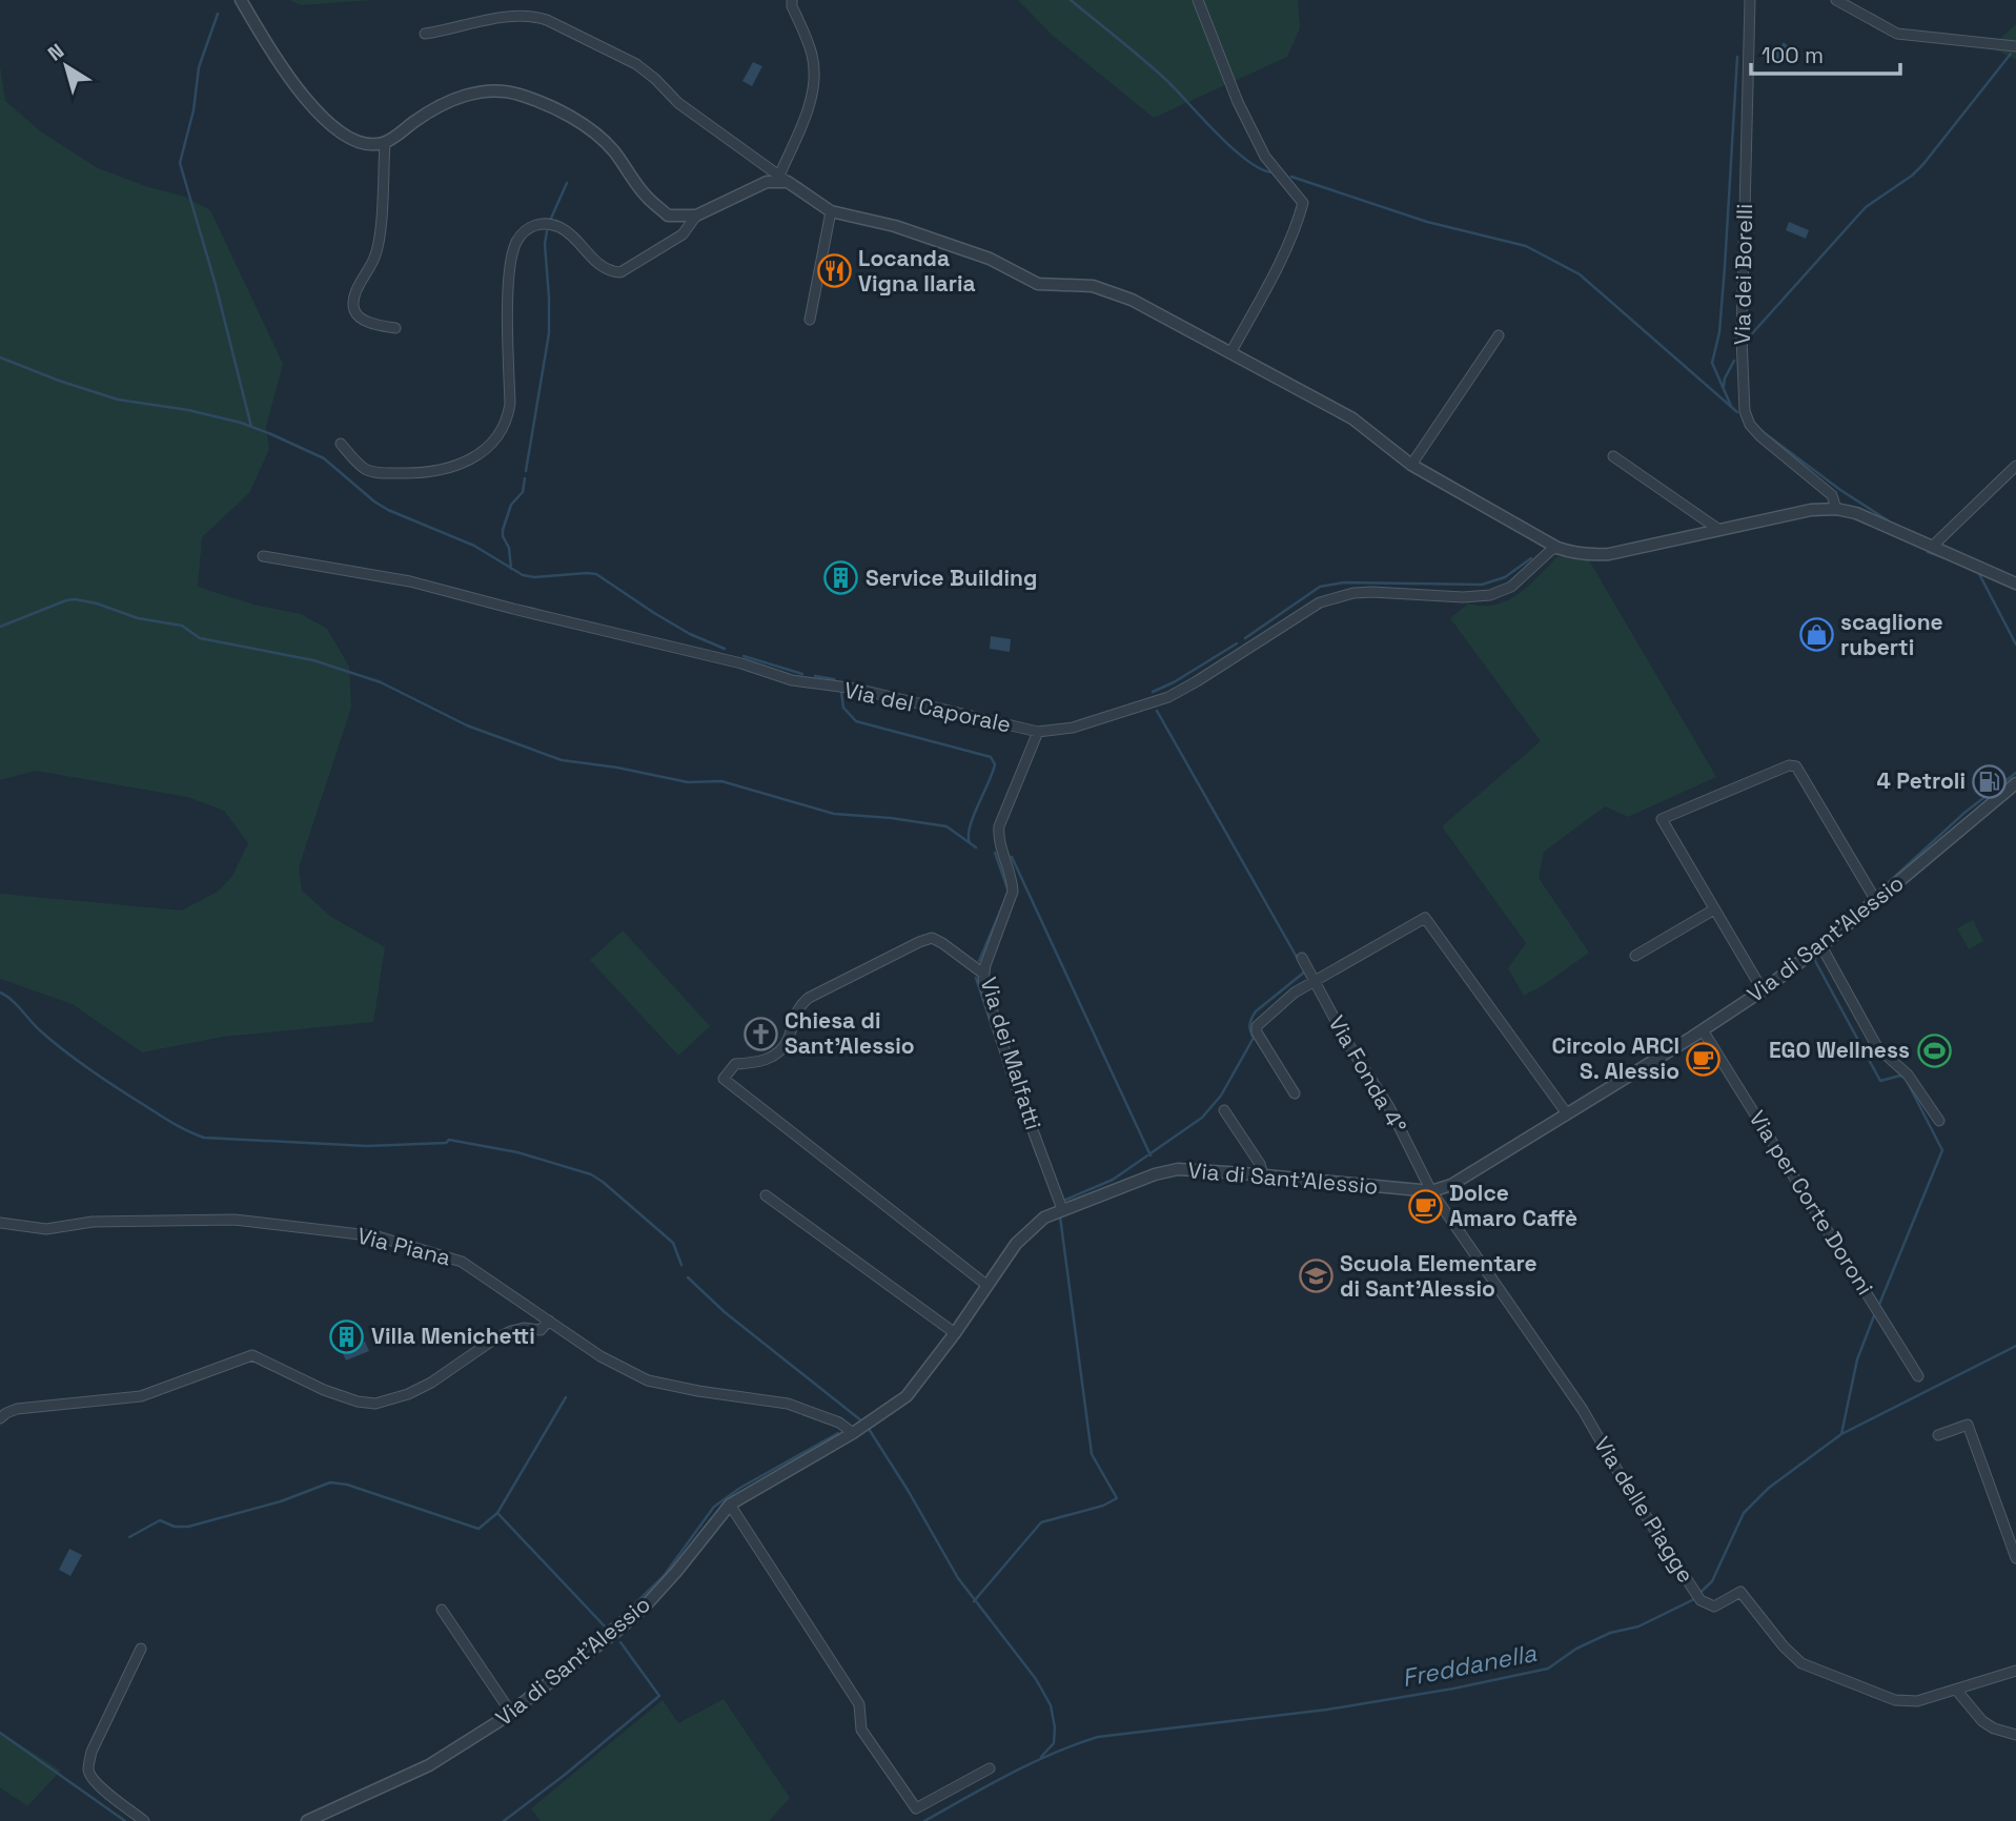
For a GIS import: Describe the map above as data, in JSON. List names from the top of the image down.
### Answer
{
  "streets": {
    "street": [
      "Via dei Borelli",
      "Via del Caporale",
      "Via di Sant'Alessio",
      "Via dei Malfatti",
      "Via Fonda 4°",
      "Via per Corte Doroni",
      "Via Piana",
      "Via delle Piagge"
    ]
  },
  "crossings": [
    ["Via del Caporale", "Via dei Malfatti"],
    ["Via di Sant'Alessio", "Via dei Malfatti"],
    ["Via di Sant'Alessio", "Via Fonda 4°"],
    ["Via di Sant'Alessio", "Via per Corte Doroni"],
    ["Via di Sant'Alessio", "Via Piana"],
    ["Via di Sant'Alessio", "Via delle Piagge"],
    ["Via Fonda 4°", "Via delle Piagge"]
  ],
  "water": ["Freddanella"],
  "places": {
    "restaurant": ["Locanda Vigna Ilaria"],
    "building": ["Service Building", "Villa Menichetti"],
    "shop": ["scaglione ruberti"],
    "fuel station": ["4 Petroli"],
    "church": ["Chiesa di Sant'Alessio"],
    "sports": ["EGO Wellness"],
    "cafe": ["Circolo ARCI S. Alessio", "Dolce Amaro Caffè"],
    "school or university": ["Scuola Elementare di Sant'Alessio"]
  },
  "scale_bar": "100 m",
  "north": "top left"
}
